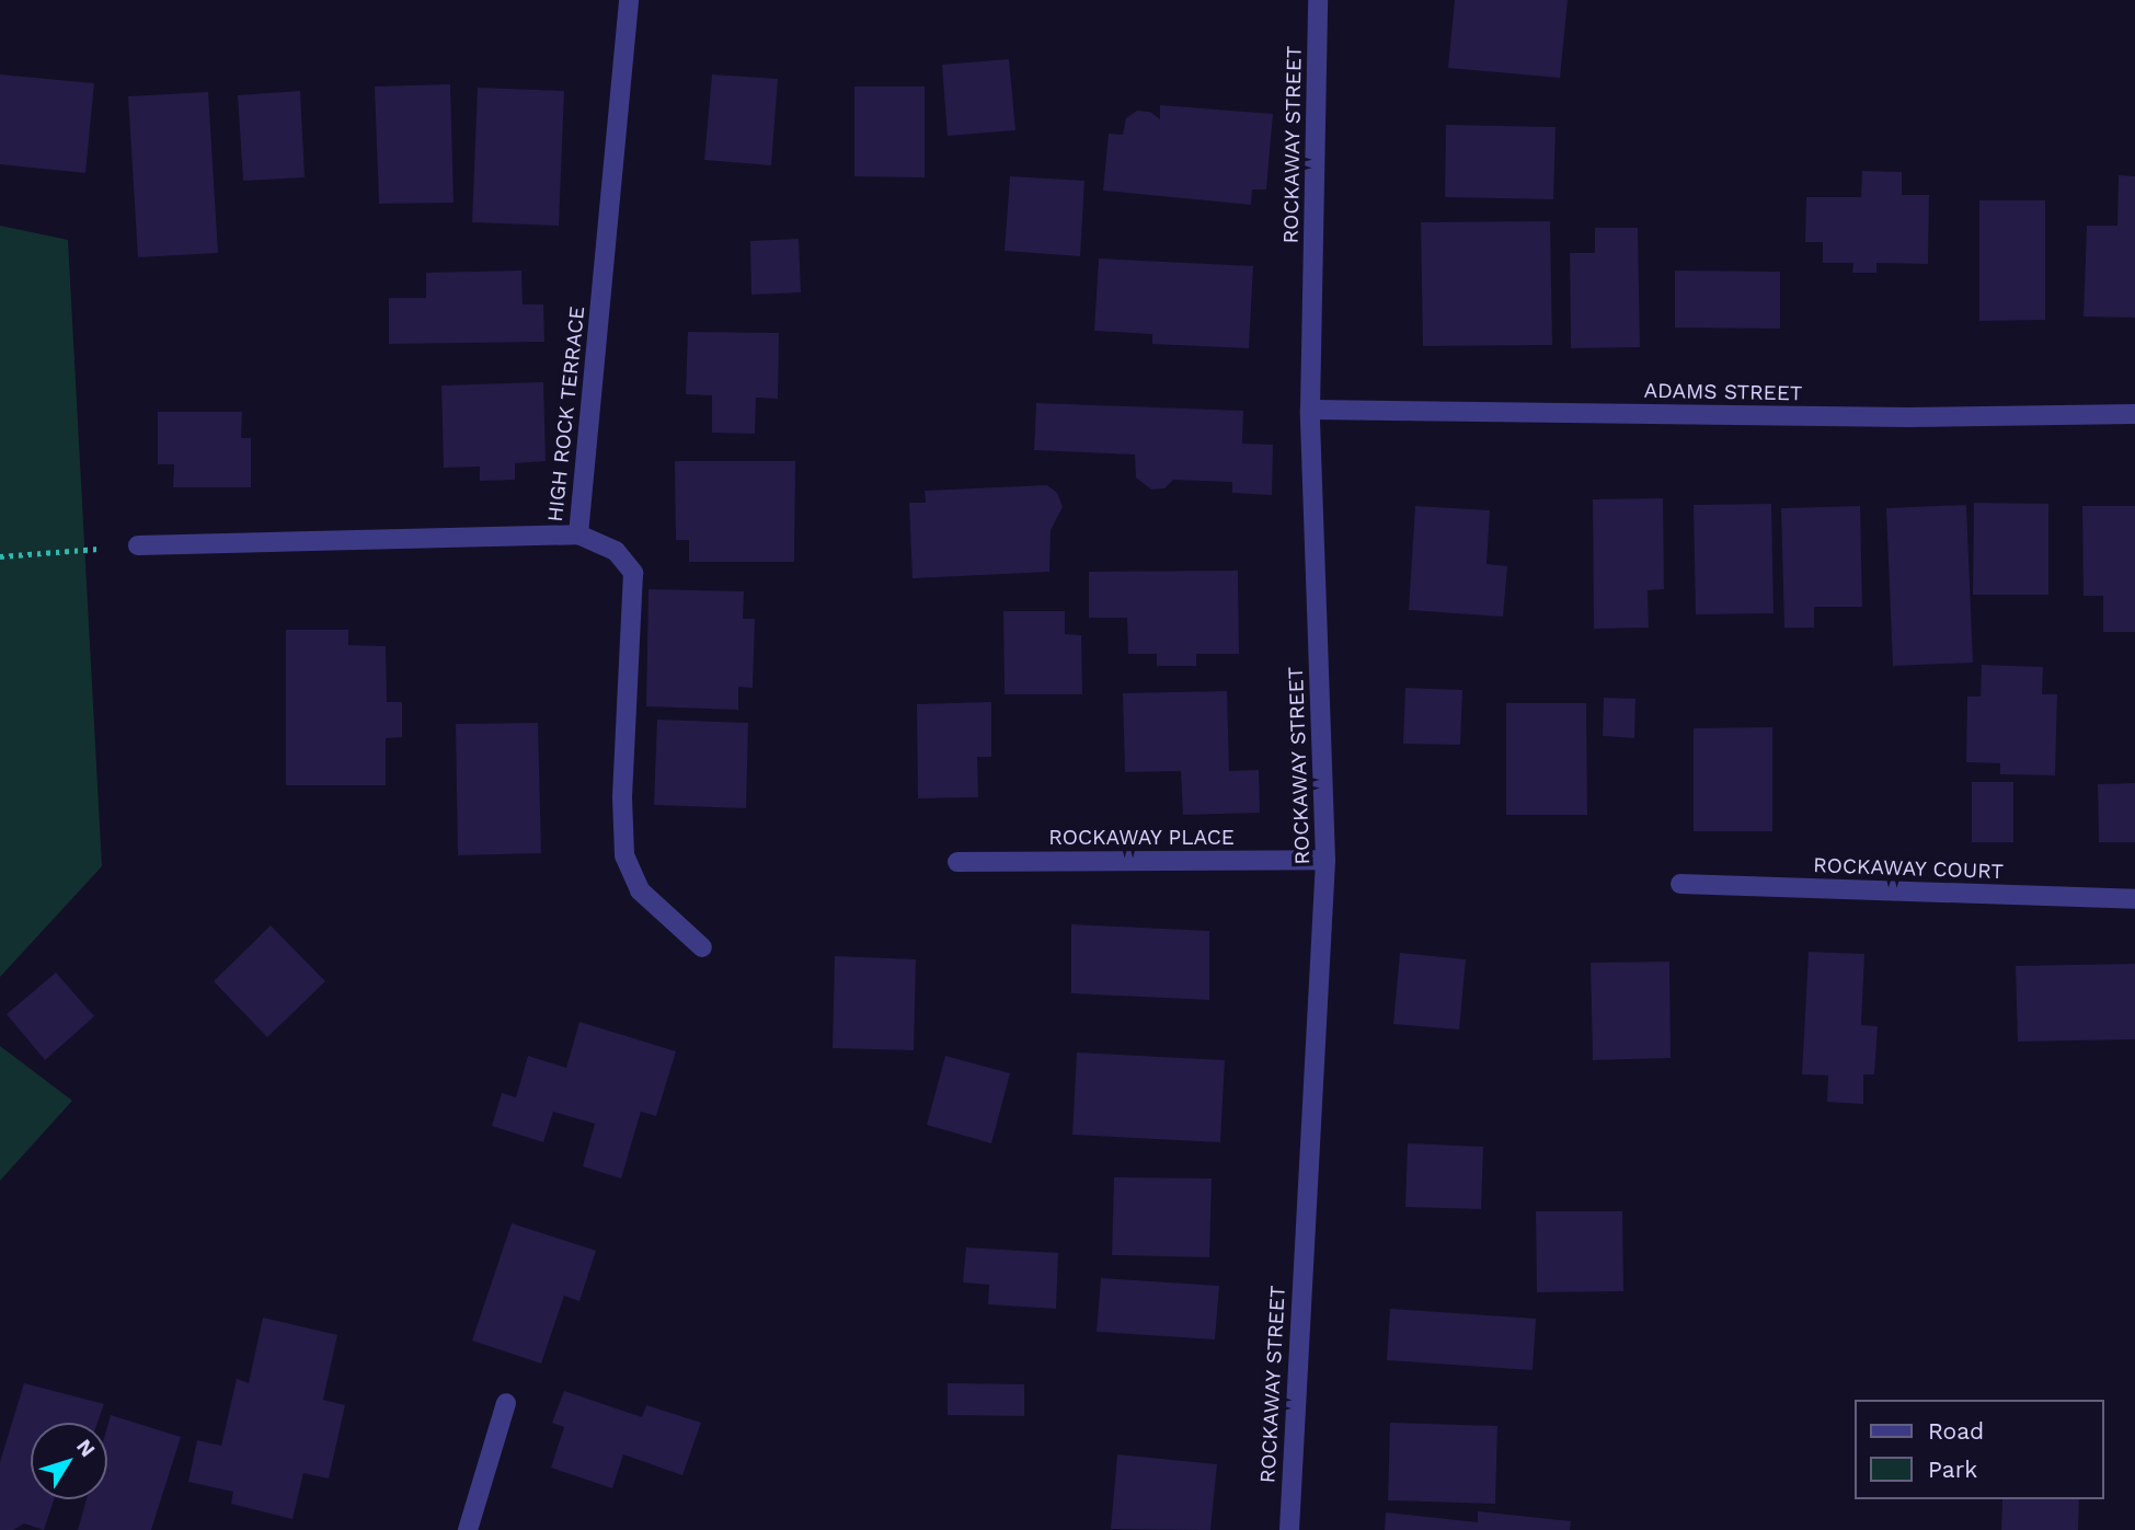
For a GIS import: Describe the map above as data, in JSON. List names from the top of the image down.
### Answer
{
  "streets": {
    "street": [
      "ROCKAWAY STREET",
      "ADAMS STREET",
      "HIGH ROCK TERRACE",
      "ROCKAWAY PLACE",
      "ROCKAWAY COURT"
    ]
  },
  "crossings": [
    ["ROCKAWAY STREET", "ADAMS STREET"],
    ["ROCKAWAY STREET", "ROCKAWAY PLACE"]
  ],
  "legend": ["Road", "Park"],
  "north": "top right"
}
